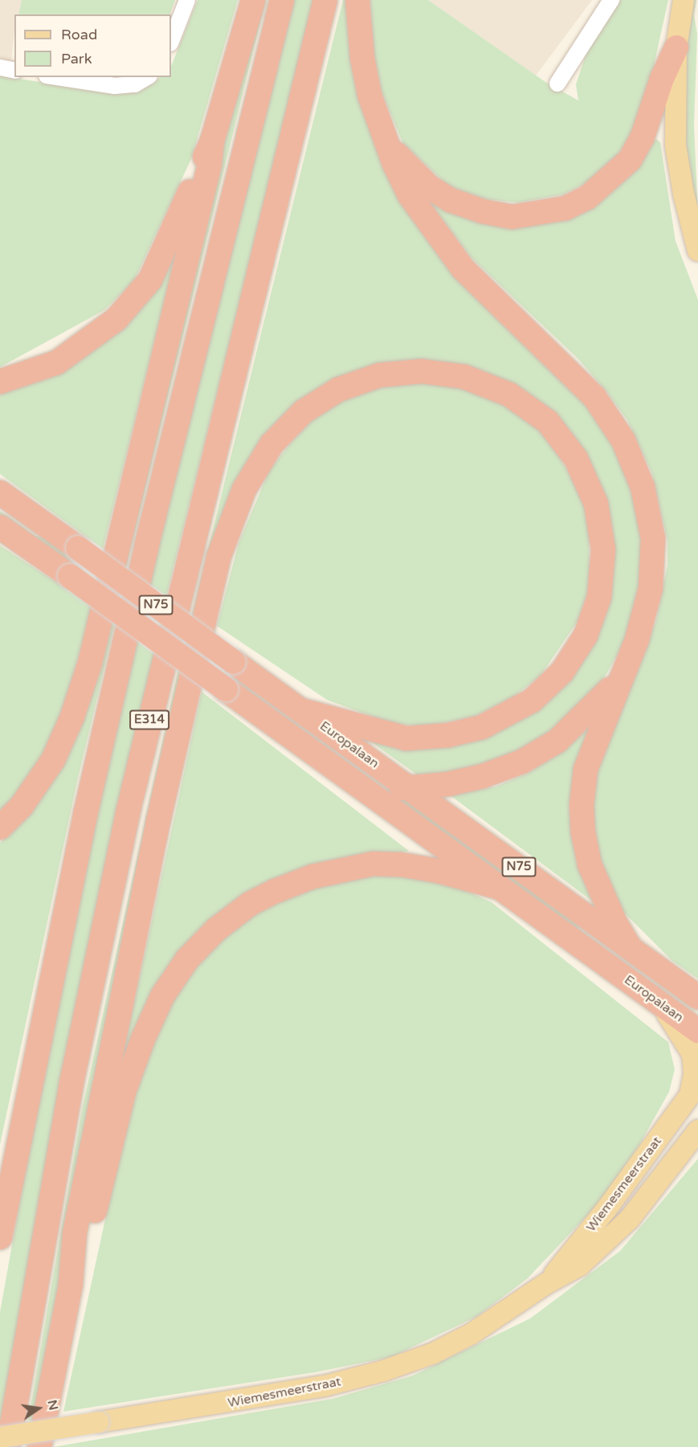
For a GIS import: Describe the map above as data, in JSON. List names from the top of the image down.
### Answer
{
  "streets": {
    "highway": ["N75", "E314", "Europalaan"],
    "main road": ["Wiemesmeerstraat"]
  },
  "legend": ["Road", "Park"],
  "north": "right"
}
